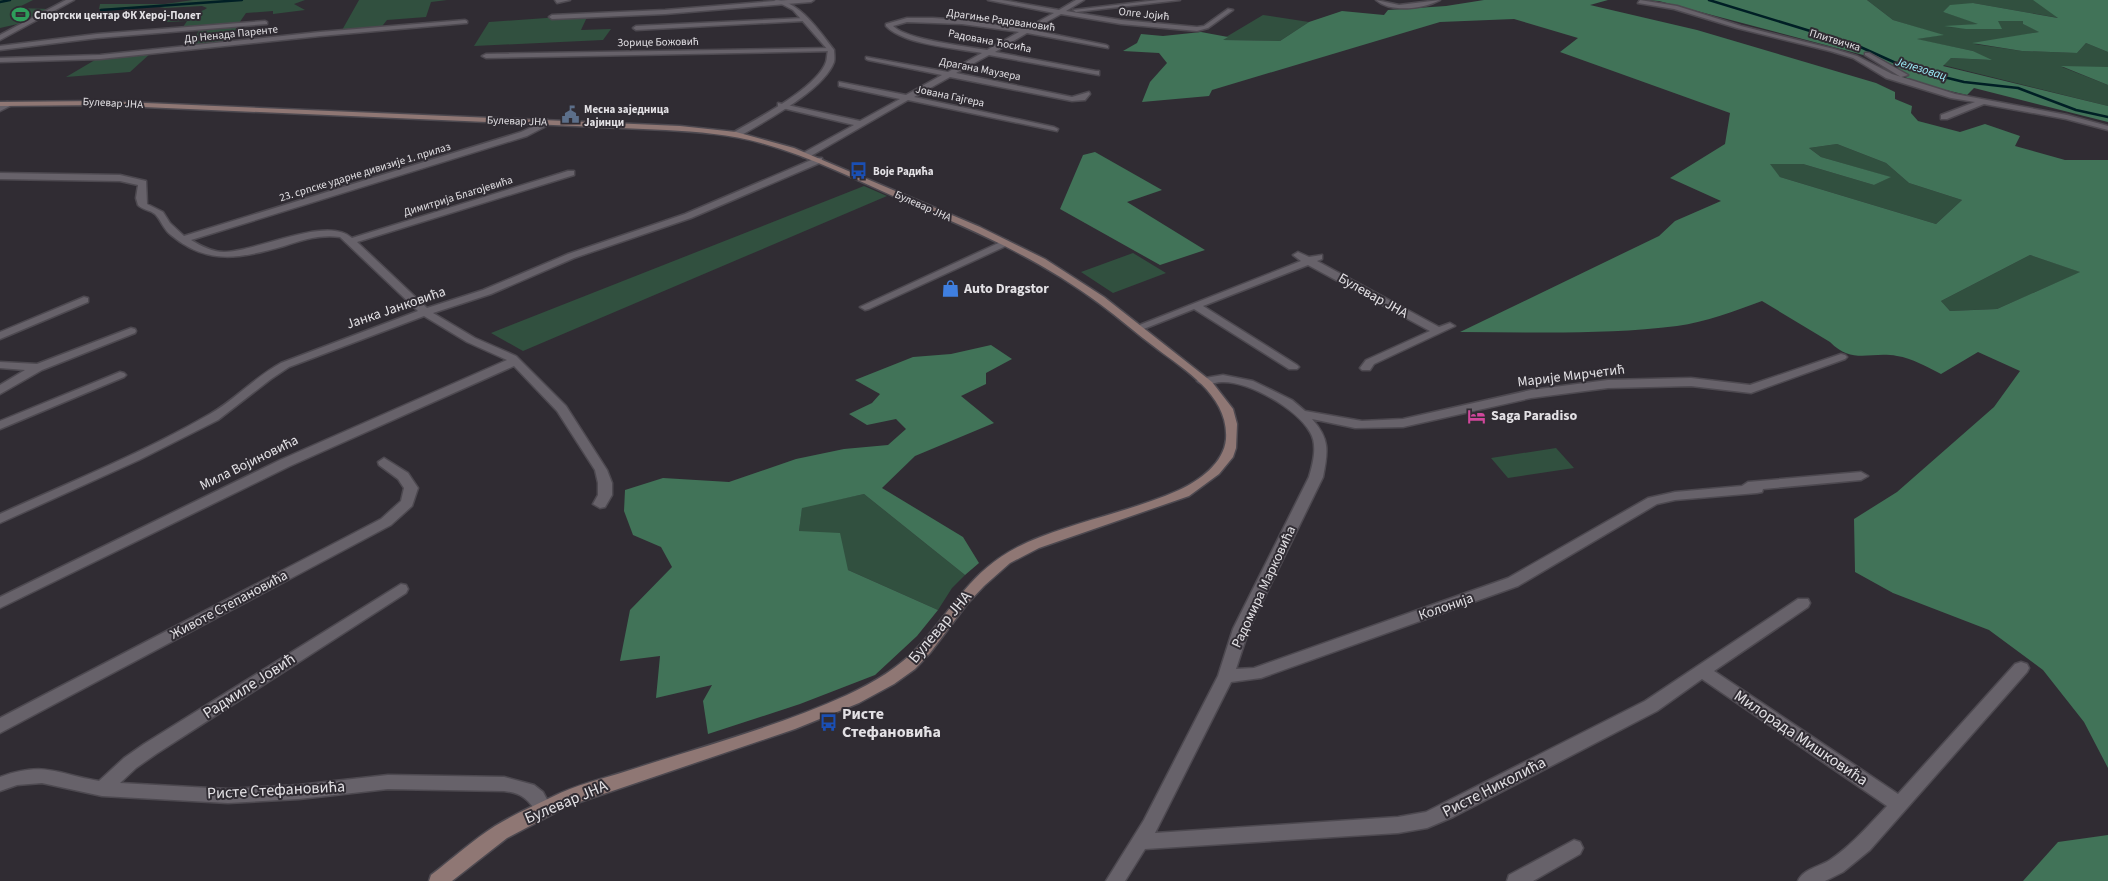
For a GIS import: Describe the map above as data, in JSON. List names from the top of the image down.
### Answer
{
  "streets": {
    "main road": ["Булевар ЈНА"],
    "street": [
      "Олге Јојић",
      "Драгиње Радовановић",
      "Др Ненада Паренте",
      "Плитвичка",
      "Радована Ћосића",
      "Зорице Божовић",
      "Драгана Маузера",
      "Јована Гајгера",
      "23. српске ударне дивизије 1. прилаз",
      "Димитрија Благојевића",
      "Јанка Јанковића",
      "Марије Мирчетић",
      "Мила Војиновића",
      "Радомира Марковића",
      "Животе Степановића",
      "Колонија",
      "Радмиле Јовић",
      "Милорада Мишковића",
      "Ристе Николића",
      "Ристе Стефановића"
    ]
  },
  "crossings": [
    ["Драгиње Радовановић", "Радована Ћосића"],
    ["Булевар ЈНА", "23. српске ударне дивизије 1. прилаз"],
    ["Булевар ЈНА", "Јанка Јанковића"],
    ["Булевар ЈНА", "Радомира Марковића"],
    ["Булевар ЈНА", "Ристе Стефановића"],
    ["Марије Мирчетић", "Радомира Марковића"],
    ["Радомира Марковића", "Колонија"],
    ["Радомира Марковића", "Ристе Николића"],
    ["Радмиле Јовић", "Ристе Стефановића"],
    ["Милорада Мишковића", "Ристе Николића"]
  ],
  "water": ["Јелезовац"],
  "places": {
    "sports": ["Спортски центар ФК Херој-Полет"],
    "public building": ["Месна заједница Јајинци"],
    "bus stop": ["Воје Радића", "Ристе Стефановића"],
    "shop": ["Auto Dragstor"],
    "hotel": ["Saga Paradiso"]
  }
}
